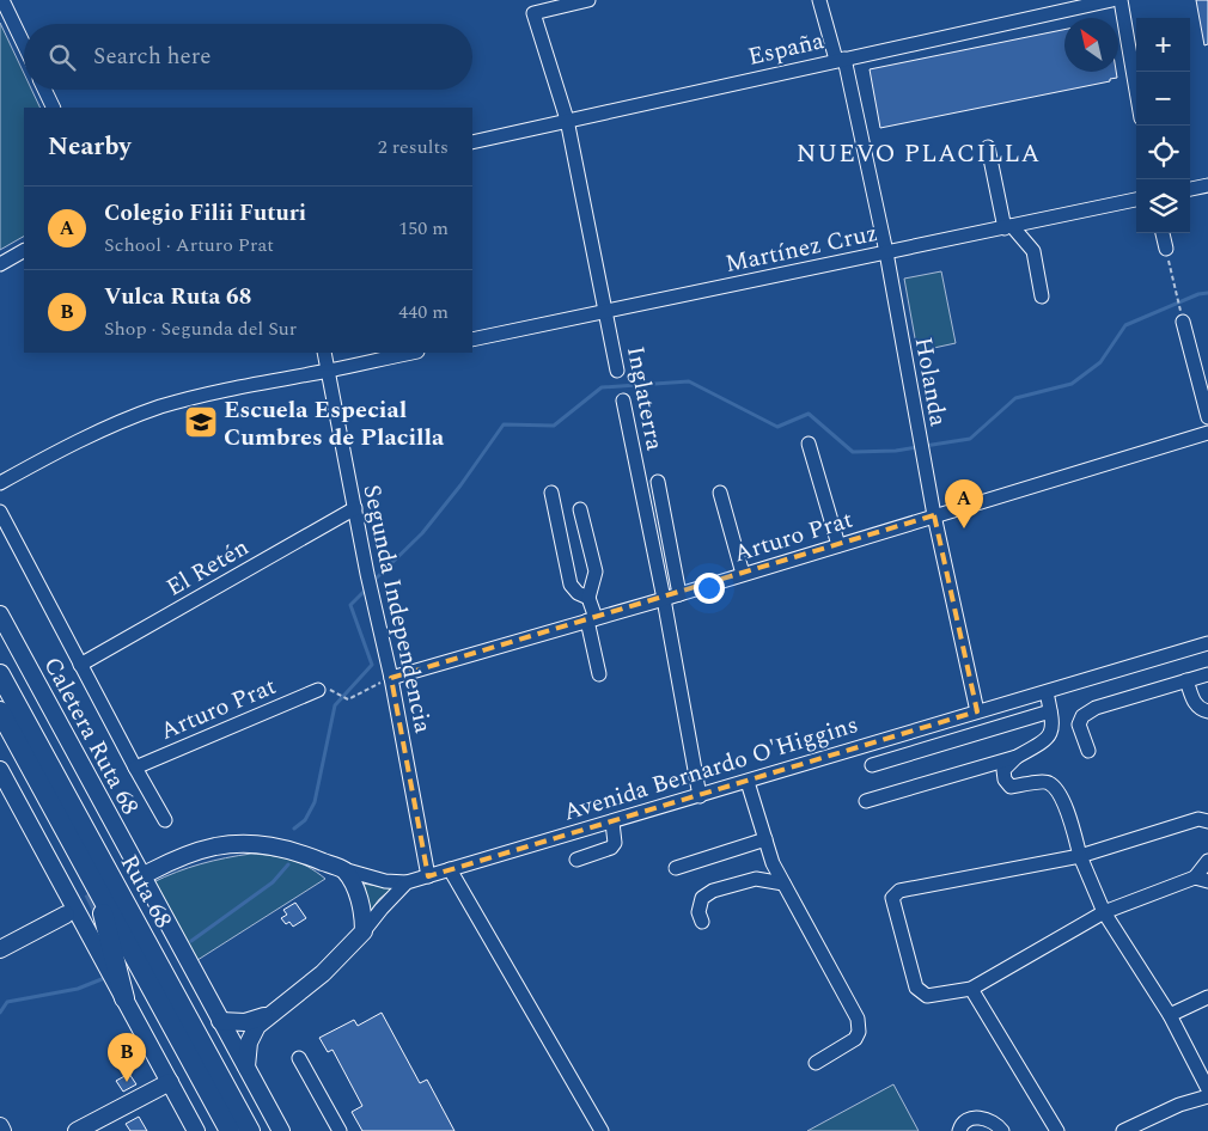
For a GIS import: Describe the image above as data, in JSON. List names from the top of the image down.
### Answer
{
  "streets": {
    "highway": ["Ruta 68"],
    "main road": ["Caletera Ruta 68"],
    "street": [
      "España",
      "Martínez Cruz",
      "Holanda",
      "Inglaterra",
      "Arturo Prat",
      "El Retén",
      "Segunda Independencia",
      "Avenida Bernardo O'Higgins"
    ]
  },
  "crossings": [
    ["España", "Holanda"],
    ["España", "Inglaterra"],
    ["Martínez Cruz", "Holanda"],
    ["Martínez Cruz", "Inglaterra"],
    ["Holanda", "Arturo Prat"],
    ["Holanda", "Avenida Bernardo O'Higgins"],
    ["Inglaterra", "Arturo Prat"],
    ["Inglaterra", "Avenida Bernardo O'Higgins"],
    ["Arturo Prat", "Segunda Independencia"],
    ["El Retén", "Segunda Independencia"],
    ["Segunda Independencia", "Avenida Bernardo O'Higgins"]
  ],
  "districts": ["NUEVO PLACILLA"],
  "places": {
    "school or university": ["Escuela Especial Cumbres de Placilla"]
  },
  "north": "top left",
  "page": {
    "map_buttons": ["+", "−"],
    "search": "Search here",
    "heading": ["Nearby", "2 results"],
    "list": [
      {
        "mark": "A",
        "name": "Colegio Filii Futuri",
        "note": "School · Arturo Prat",
        "value": "150 m"
      },
      {
        "mark": "B",
        "name": "Vulca Ruta 68",
        "note": "Shop · Segunda del Sur",
        "value": "440 m"
      }
    ],
    "pins": ["A", "B"]
  }
}
